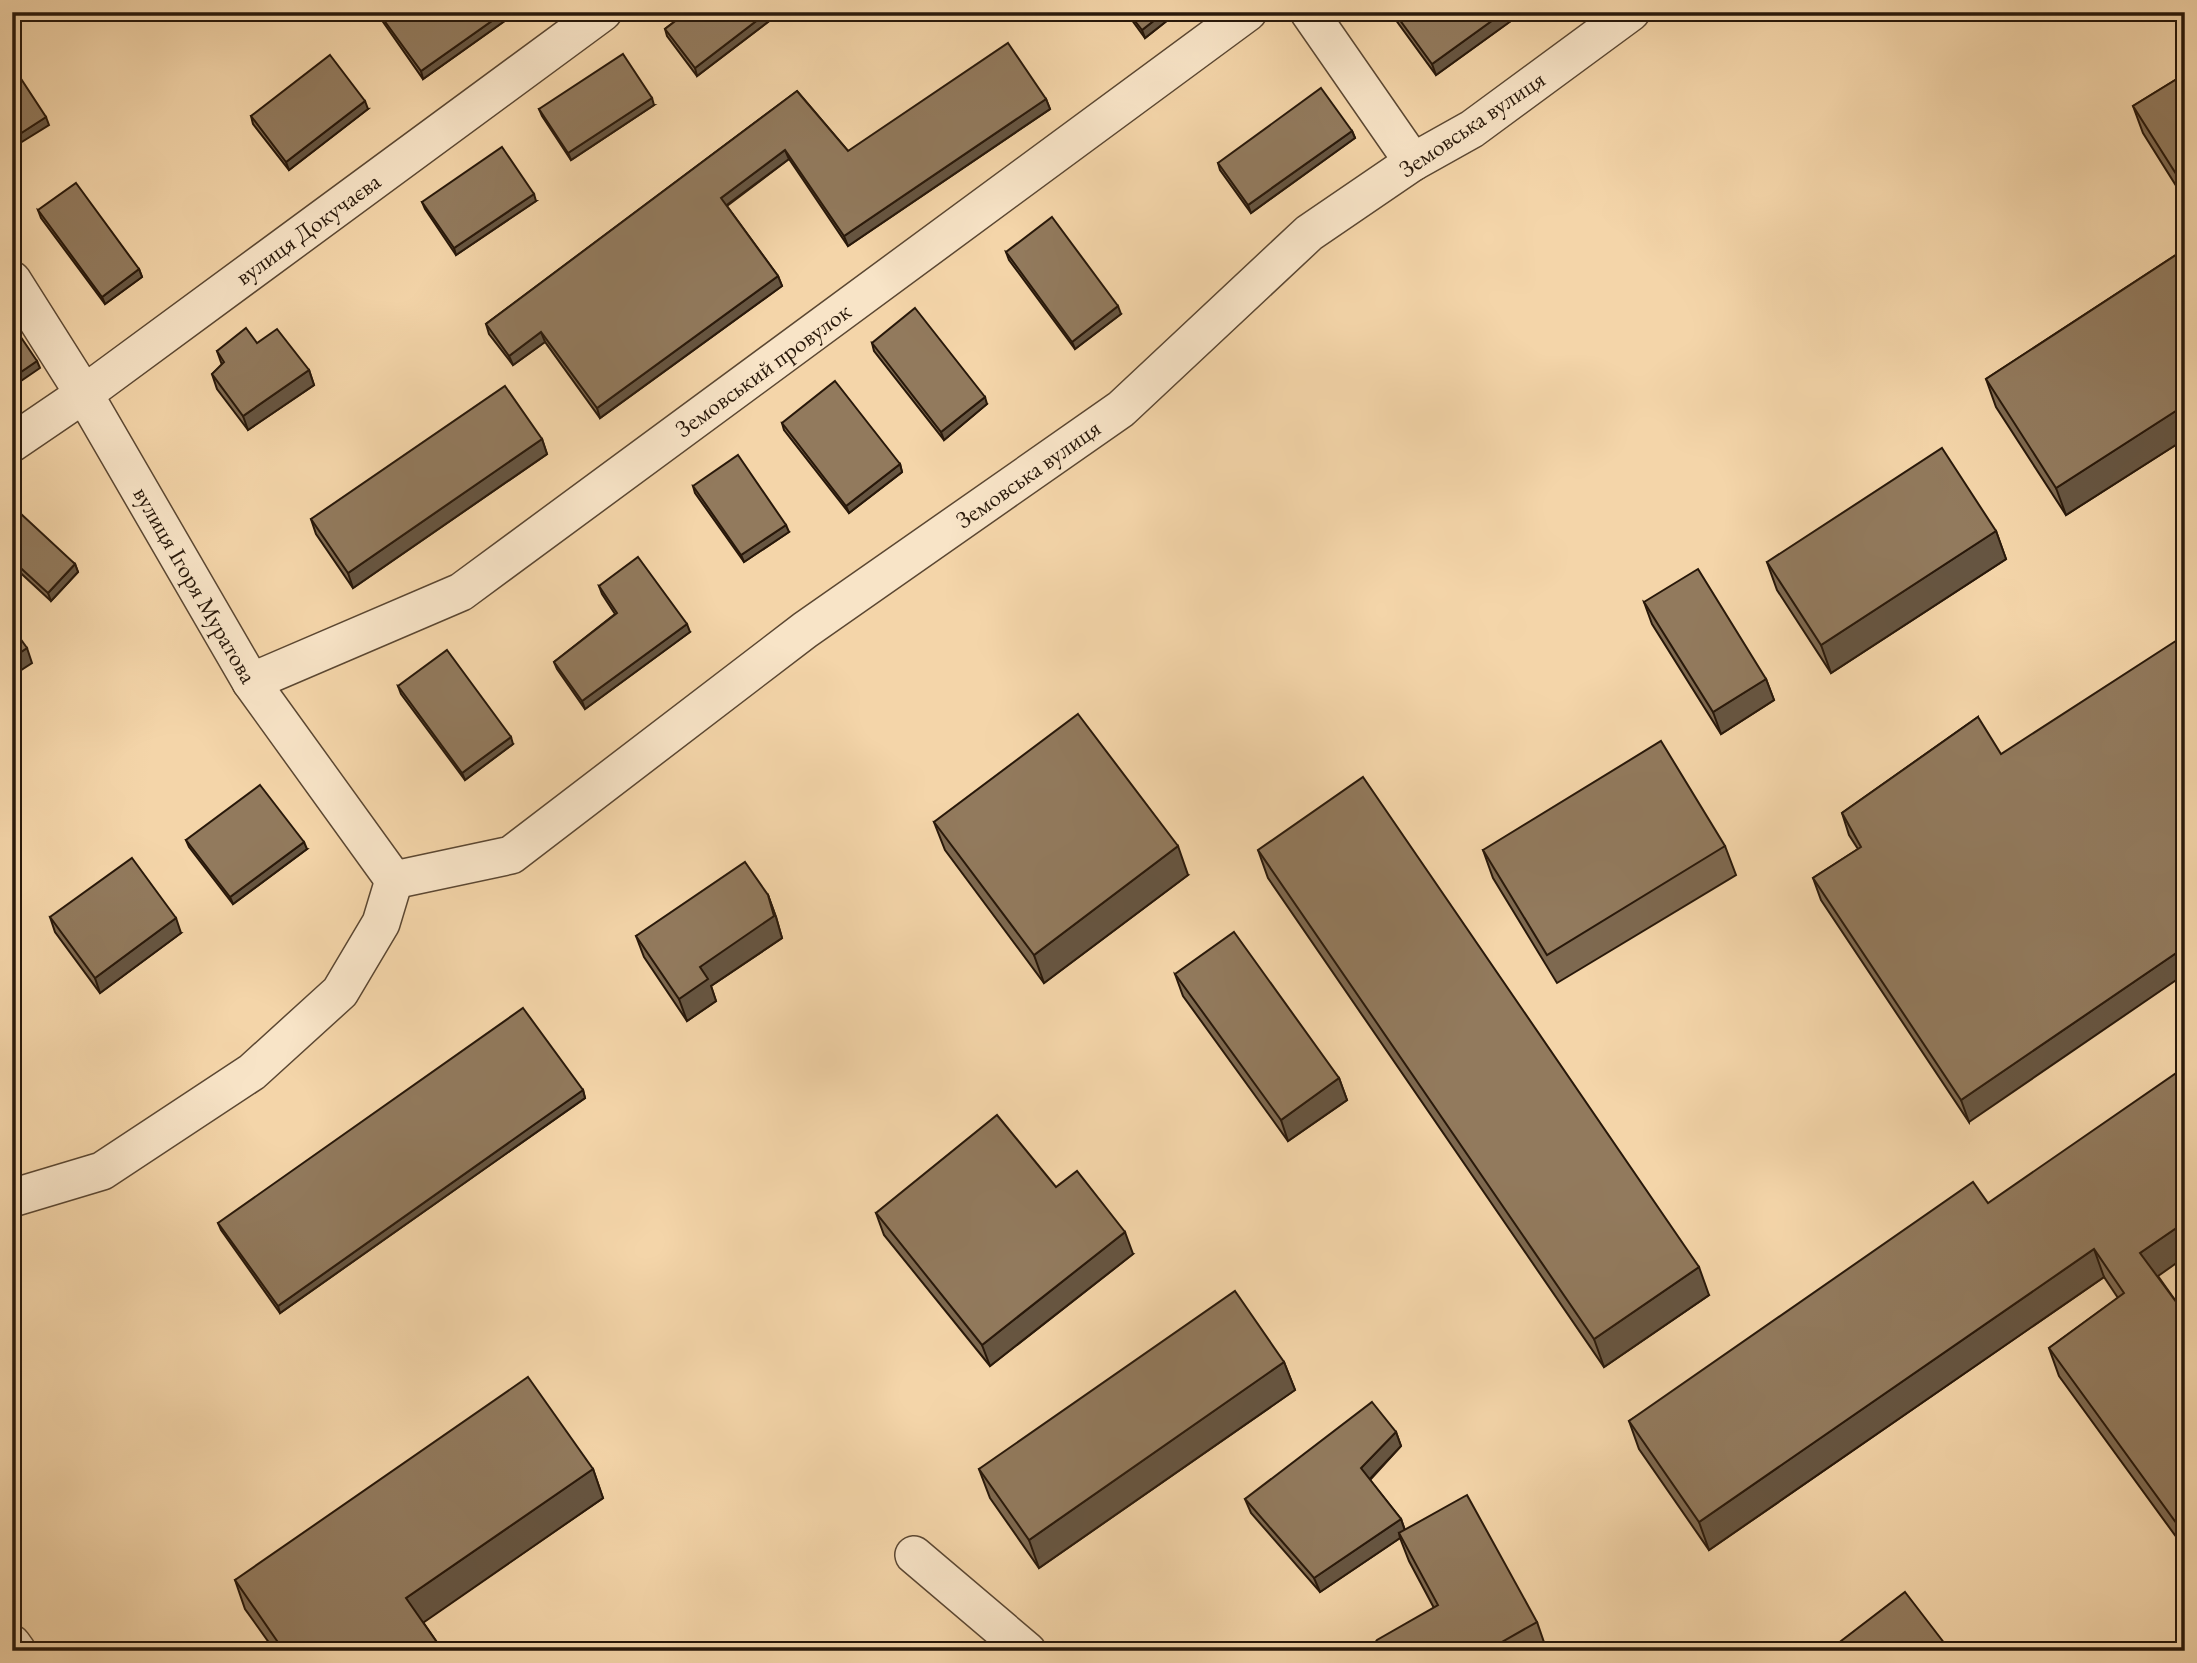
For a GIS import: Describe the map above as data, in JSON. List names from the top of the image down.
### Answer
{
  "streets": {
    "street": [
      "Земовська вулиця",
      "вулиця Докучаєва",
      "Земовський провулок",
      "вулиця Ігоря Муратова"
    ]
  },
  "crossings": [
    ["Земовська вулиця", "вулиця Ігоря Муратова"],
    ["вулиця Докучаєва", "вулиця Ігоря Муратова"],
    ["Земовський провулок", "вулиця Ігоря Муратова"]
  ]
}
